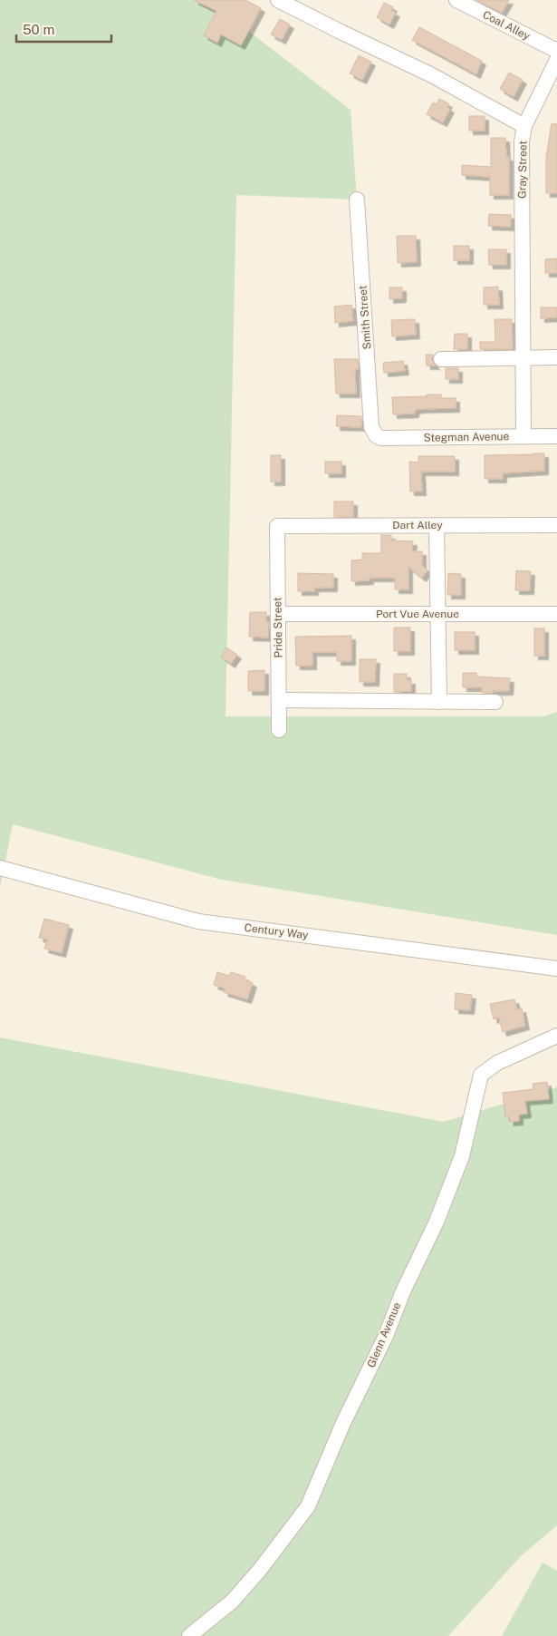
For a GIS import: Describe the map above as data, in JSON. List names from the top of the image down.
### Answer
{
  "streets": {
    "street": [
      "Coal Alley",
      "Gray Street",
      "Smith Street",
      "Stegman Avenue",
      "Dart Alley",
      "Port Vue Avenue",
      "Pride Street",
      "Century Way",
      "Glenn Avenue"
    ]
  },
  "crossings": [
    ["Gray Street", "Stegman Avenue"],
    ["Smith Street", "Stegman Avenue"],
    ["Dart Alley", "Pride Street"],
    ["Port Vue Avenue", "Pride Street"]
  ],
  "scale_bar": "50 m"
}
